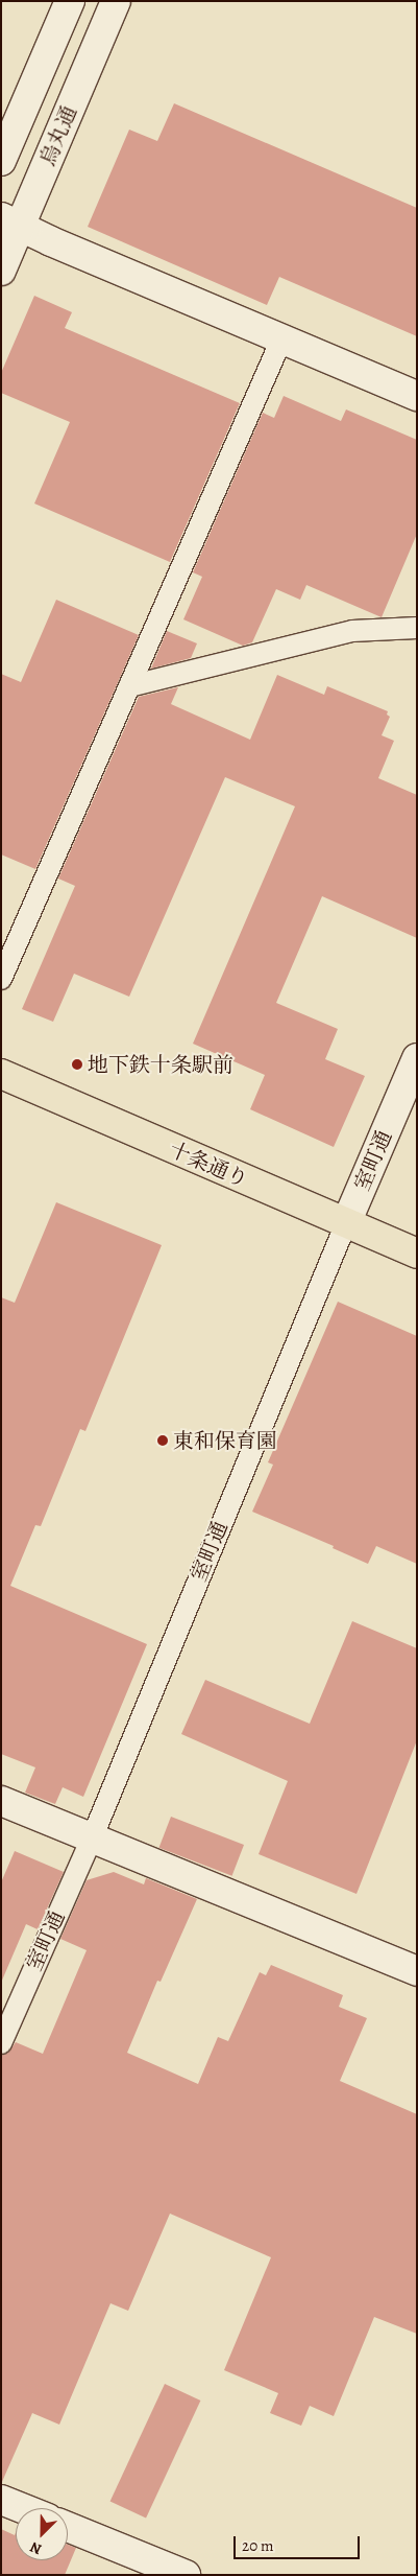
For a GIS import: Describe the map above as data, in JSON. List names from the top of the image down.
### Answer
{
  "streets": {
    "main road": ["十条通り"],
    "street": ["烏丸通", "室町通"]
  },
  "crossings": [
    ["室町通", "十条通り"]
  ],
  "places": ["地下鉄十条駅前", "東和保育園"],
  "scale_bar": "20 m",
  "north": "bottom left"
}
